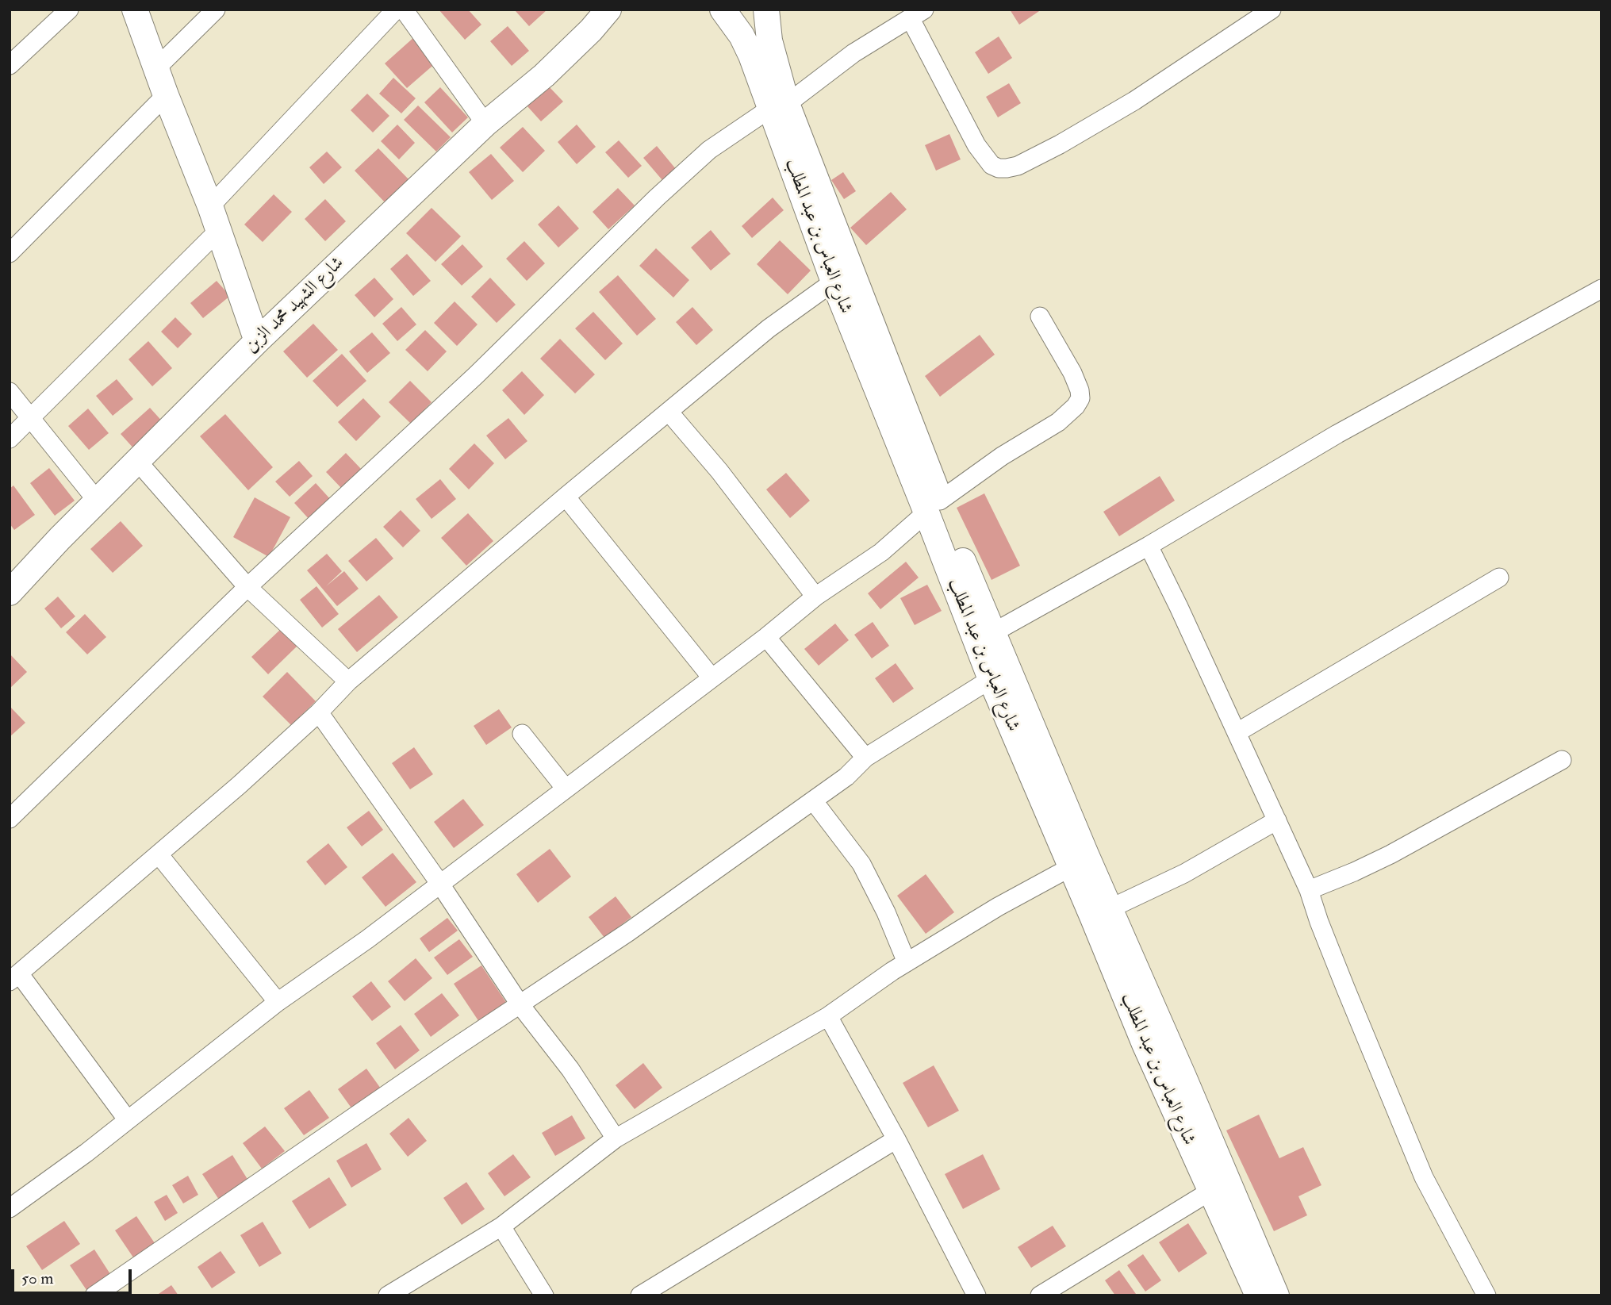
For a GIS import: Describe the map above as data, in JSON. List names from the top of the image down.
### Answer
{
  "streets": {
    "street": ["شارع العباس بن عبد المطلب", "شارع الشهيد محمد الزبن"]
  },
  "scale_bar": "50 m"
}
